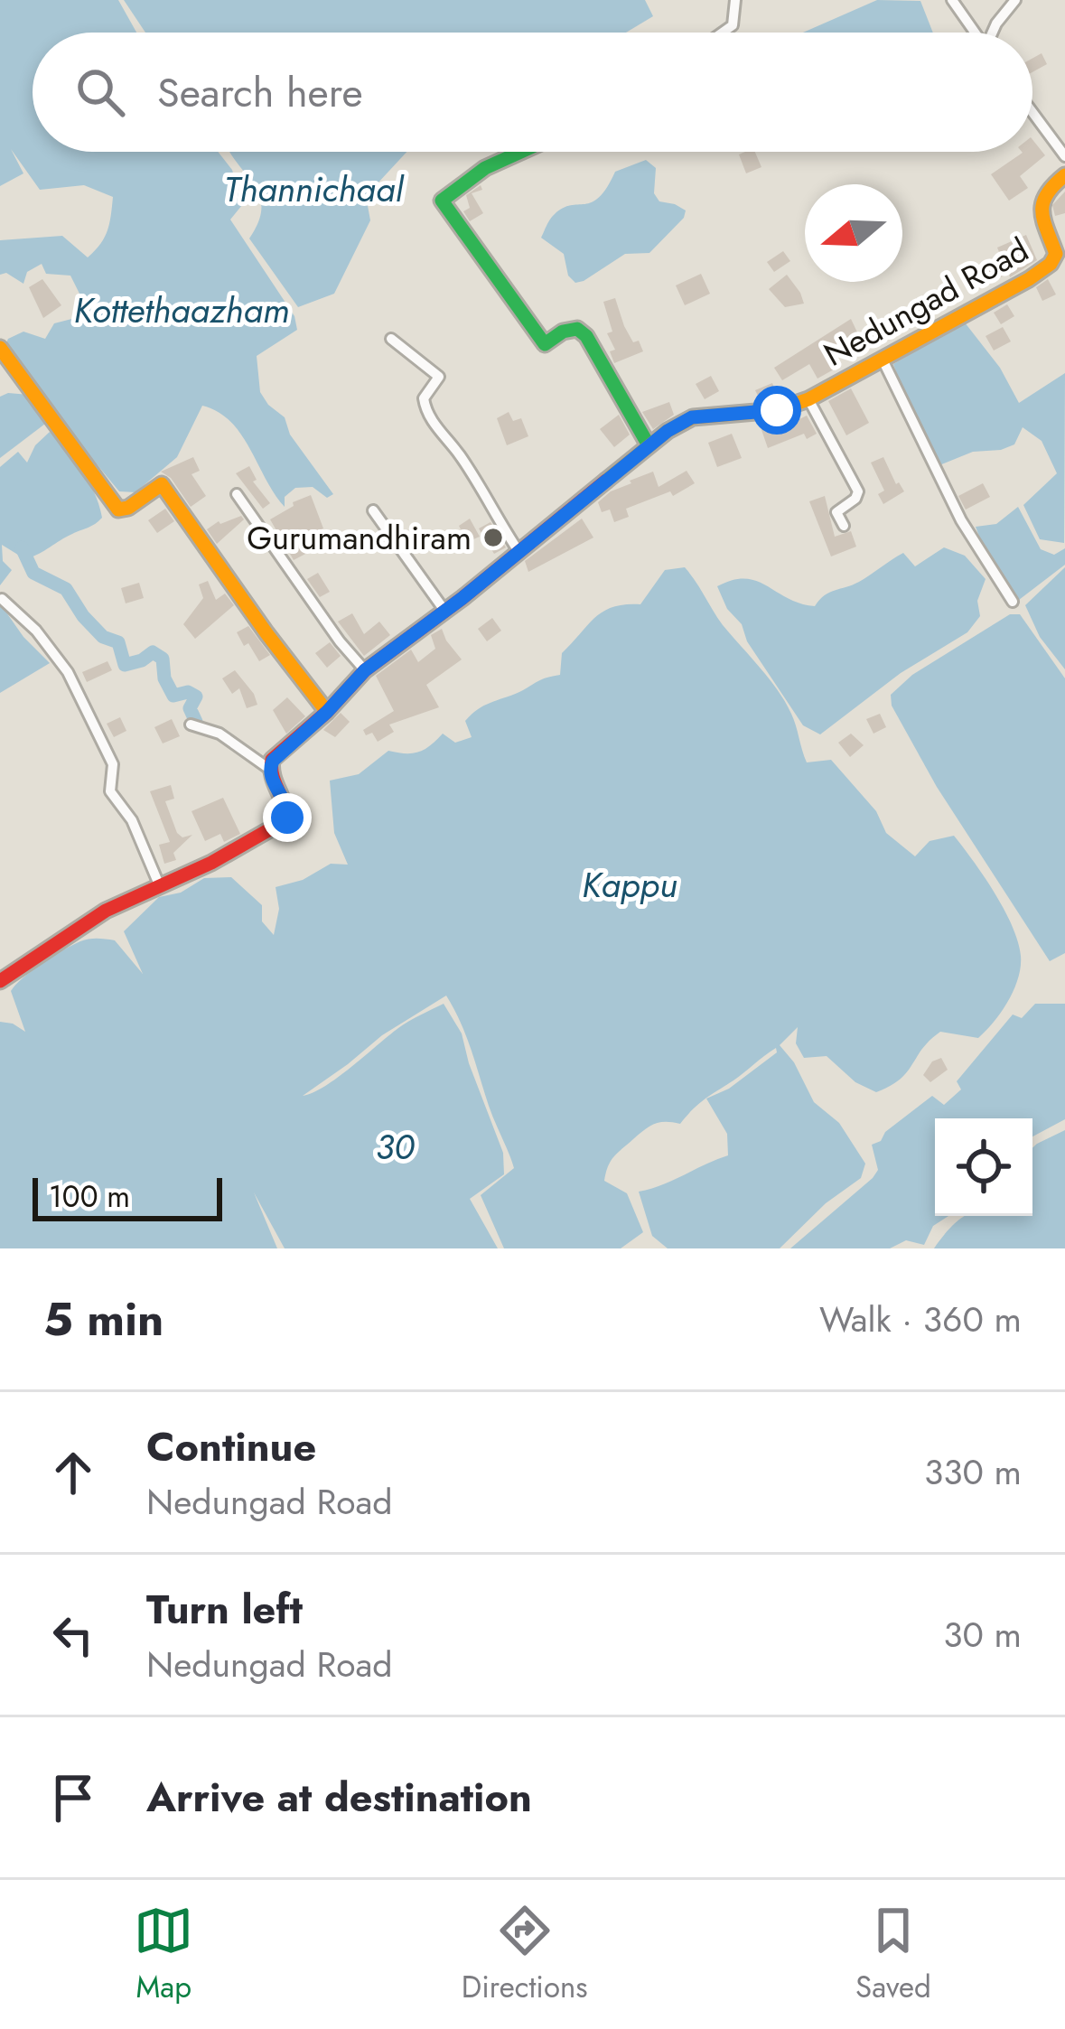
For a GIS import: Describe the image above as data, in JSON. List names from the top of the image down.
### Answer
{
  "streets": {
    "main road": ["Nedungad Road"]
  },
  "water": [
    "Thannichaal",
    "Kottethaazham",
    "Kappu",
    "30"
  ],
  "places": ["Gurumandhiram"],
  "scale_bar": "100 m",
  "north": "left",
  "page": {
    "search": "Search here",
    "scale": "100 m",
    "heading": ["5 min", "Walk · 360 m"],
    "list": [
      ["Continue", "Nedungad Road", "330 m"],
      ["Turn left", "Nedungad Road", "30 m"],
      "Arrive at destination"
    ],
    "nav": ["Map", "Directions", "Saved"]
  }
}
